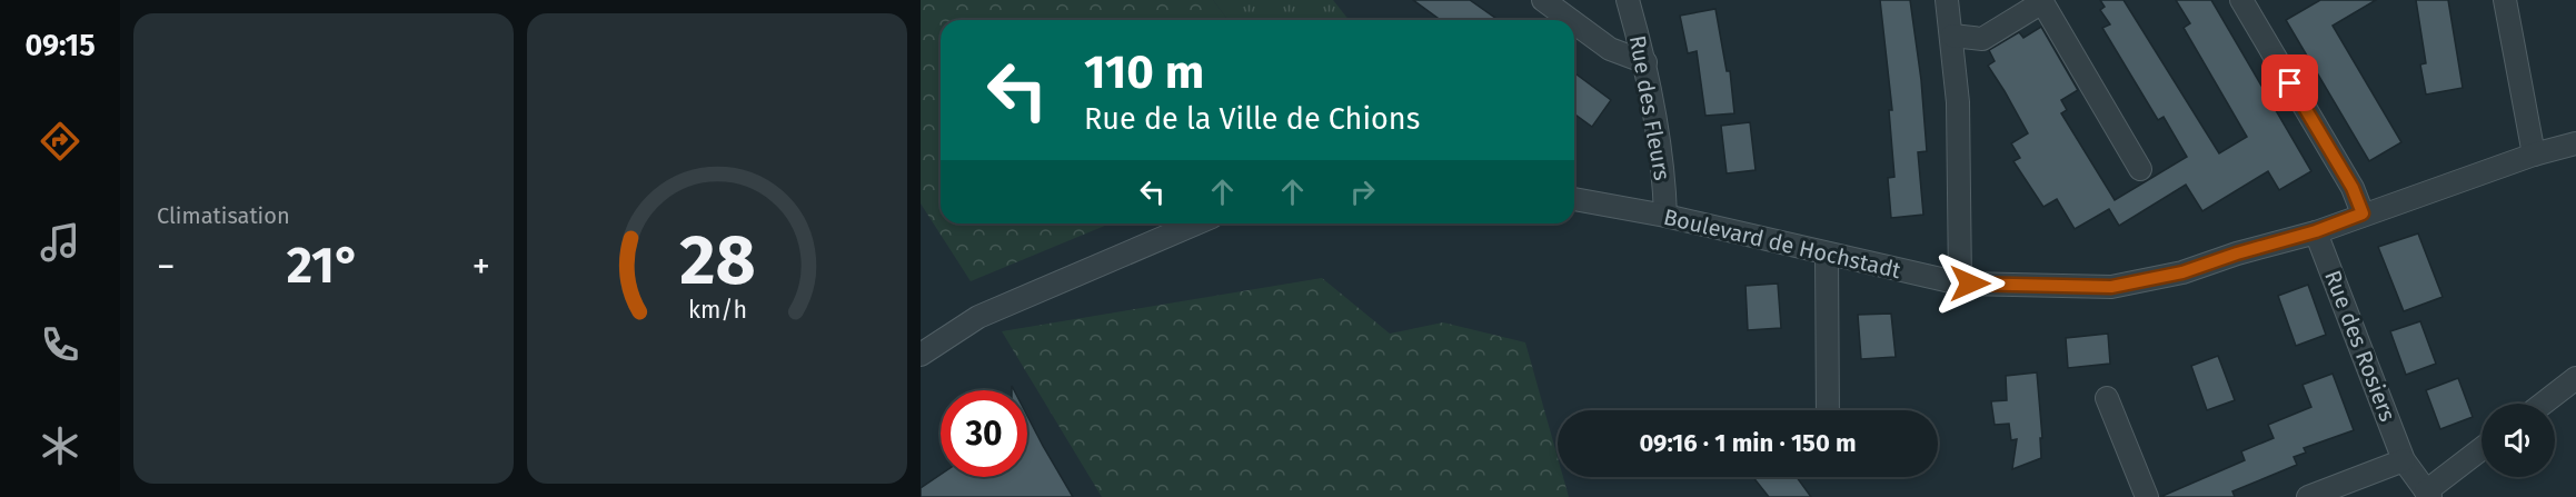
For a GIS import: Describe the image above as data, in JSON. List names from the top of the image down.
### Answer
{
  "streets": {
    "street": ["Rue des Fleurs", "Boulevard de Hochstadt", "Rue des Rosiers"]
  },
  "crossings": [
    ["Rue des Fleurs", "Boulevard de Hochstadt"],
    ["Boulevard de Hochstadt", "Rue des Rosiers"]
  ],
  "page": {
    "tabs": "09:15",
    "tile": "Climatisation",
    "turn": ["110 m", "Rue de la Ville de Chions"],
    "heat": ["−", "21°", "+"],
    "limit": "30",
    "trip": "09:16 · 1 min · 150 m",
    "gauge": ["28", "km/h"]
  }
}
